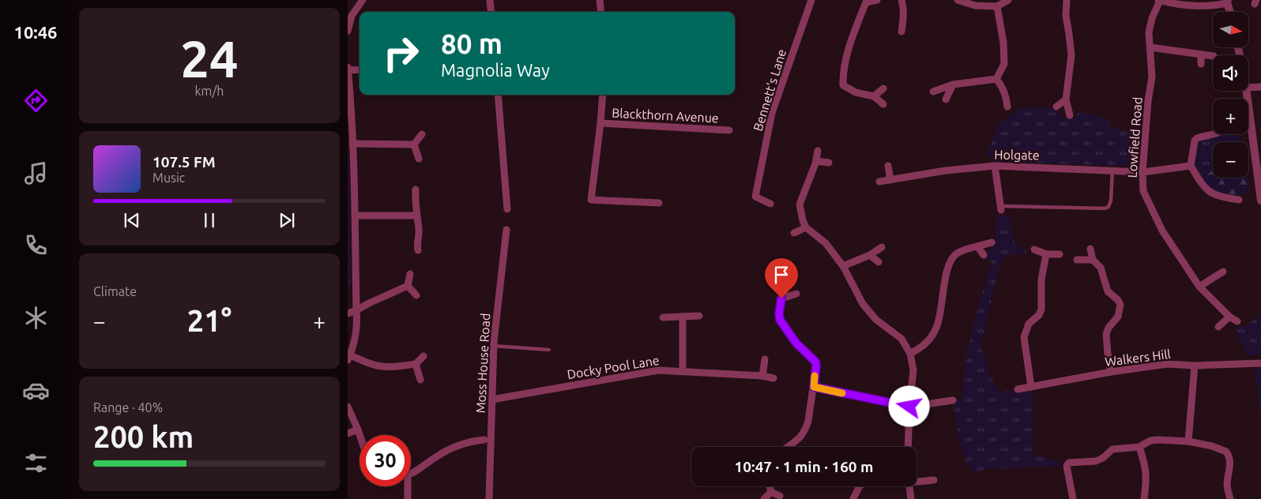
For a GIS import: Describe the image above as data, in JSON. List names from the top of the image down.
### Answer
{
  "streets": {
    "street": [
      "Bennett's Lane",
      "Blackthorn Avenue",
      "Lowfield Road",
      "Holgate",
      "Walkers Hill",
      "Moss House Road",
      "Docky Pool Lane"
    ]
  },
  "crossings": [
    ["Lowfield Road", "Holgate"],
    ["Moss House Road", "Docky Pool Lane"]
  ],
  "north": "right",
  "page": {
    "tabs": "10:46",
    "tile": [
      ["24", "km/h"],
      "Climate",
      ["Range · 40%", "200 km"]
    ],
    "map_buttons": ["+", "−"],
    "turn": ["80 m", "Magnolia Way"],
    "song": ["107.5 FM", "Music"],
    "heat": ["−", "21°", "+"],
    "limit": "30",
    "trip": "10:47 · 1 min · 160 m"
  }
}
